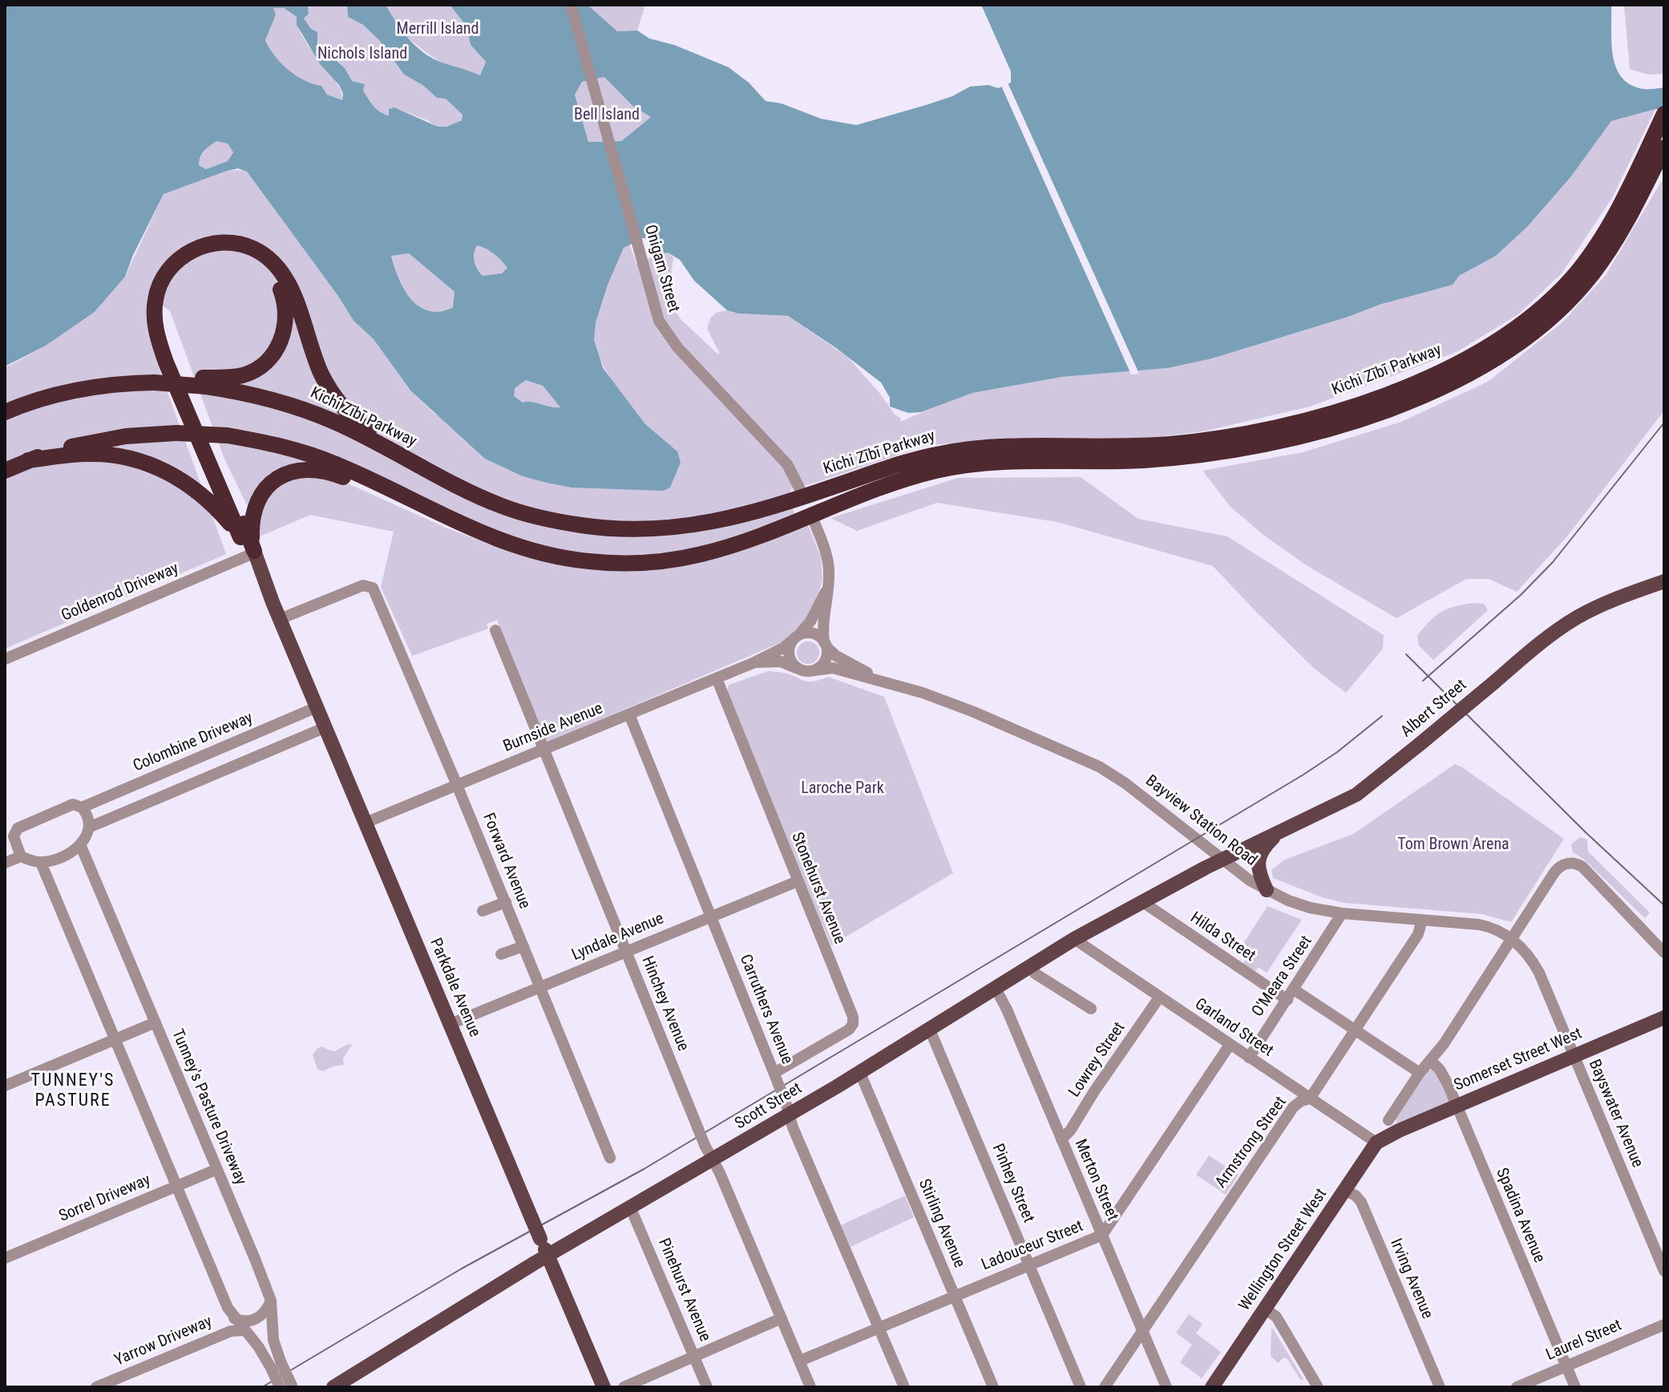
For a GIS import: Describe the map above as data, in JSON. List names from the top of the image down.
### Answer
{
  "streets": {
    "highway": ["Kichi Zībī Parkway"],
    "main road": [
      "Albert Street",
      "Parkdale Avenue",
      "Somerset Street West",
      "Scott Street",
      "Wellington Street West"
    ],
    "street": [
      "Onigam Street",
      "Goldenrod Driveway",
      "Burnside Avenue",
      "Colombine Driveway",
      "Bayview Station Road",
      "Forward Avenue",
      "Stonehurst Avenue",
      "Lyndale Avenue",
      "Hilda Street",
      "O'Meara Street",
      "Hinchey Avenue",
      "Carruthers Avenue",
      "Garland Street",
      "Lowrey Street",
      "Tunney's Pasture Driveway",
      "Bayswater Avenue",
      "Armstrong Street",
      "Merton Street",
      "Pinhey Street",
      "Sorrel Driveway",
      "Spadina Avenue",
      "Stirling Avenue",
      "Ladouceur Street",
      "Irving Avenue",
      "Pinehurst Avenue",
      "Laurel Street",
      "Yarrow Driveway"
    ]
  },
  "crossings": [
    ["Onigam Street", "Kichi Zībī Parkway"],
    ["Goldenrod Driveway", "Parkdale Avenue"],
    ["Albert Street", "Bayview Station Road"],
    ["Albert Street", "Scott Street"],
    ["Burnside Avenue", "Bayview Station Road"],
    ["Burnside Avenue", "Forward Avenue"],
    ["Burnside Avenue", "Stonehurst Avenue"],
    ["Burnside Avenue", "Parkdale Avenue"],
    ["Burnside Avenue", "Hinchey Avenue"],
    ["Burnside Avenue", "Carruthers Avenue"],
    ["Colombine Driveway", "Parkdale Avenue"],
    ["Bayview Station Road", "O'Meara Street"],
    ["Bayview Station Road", "Scott Street"],
    ["Bayview Station Road", "Bayswater Avenue"],
    ["Bayview Station Road", "Armstrong Street"],
    ["Forward Avenue", "Lyndale Avenue"],
    ["Forward Avenue", "Parkdale Avenue"],
    ["Stonehurst Avenue", "Lyndale Avenue"],
    ["Stonehurst Avenue", "Carruthers Avenue"],
    ["Lyndale Avenue", "Parkdale Avenue"],
    ["Lyndale Avenue", "Hinchey Avenue"],
    ["Lyndale Avenue", "Carruthers Avenue"],
    ["Hilda Street", "O'Meara Street"],
    ["Hilda Street", "Scott Street"],
    ["O'Meara Street", "Garland Street"],
    ["Parkdale Avenue", "Scott Street"],
    ["Hinchey Avenue", "Scott Street"],
    ["Hinchey Avenue", "Ladouceur Street"],
    ["Carruthers Avenue", "Scott Street"],
    ["Carruthers Avenue", "Ladouceur Street"],
    ["Garland Street", "Lowrey Street"],
    ["Garland Street", "Somerset Street West"],
    ["Garland Street", "Scott Street"],
    ["Garland Street", "Armstrong Street"],
    ["Garland Street", "Ladouceur Street"],
    ["Garland Street", "Wellington Street West"],
    ["Lowrey Street", "Merton Street"],
    ["Somerset Street West", "Bayswater Avenue"],
    ["Somerset Street West", "Spadina Avenue"],
    ["Somerset Street West", "Wellington Street West"],
    ["Scott Street", "Merton Street"],
    ["Scott Street", "Pinhey Street"],
    ["Scott Street", "Stirling Avenue"],
    ["Scott Street", "Pinehurst Avenue"],
    ["Tunney's Pasture Driveway", "Sorrel Driveway"],
    ["Tunney's Pasture Driveway", "Yarrow Driveway"],
    ["Armstrong Street", "Merton Street"],
    ["Merton Street", "Ladouceur Street"],
    ["Pinhey Street", "Ladouceur Street"],
    ["Spadina Avenue", "Laurel Street"],
    ["Stirling Avenue", "Ladouceur Street"],
    ["Wellington Street West", "Irving Avenue"]
  ],
  "districts": ["TUNNEY'S PASTURE"],
  "parks": [
    "Merrill Island",
    "Nichols Island",
    "Bell Island",
    "Laroche Park",
    "Tom Brown Arena"
  ]
}
